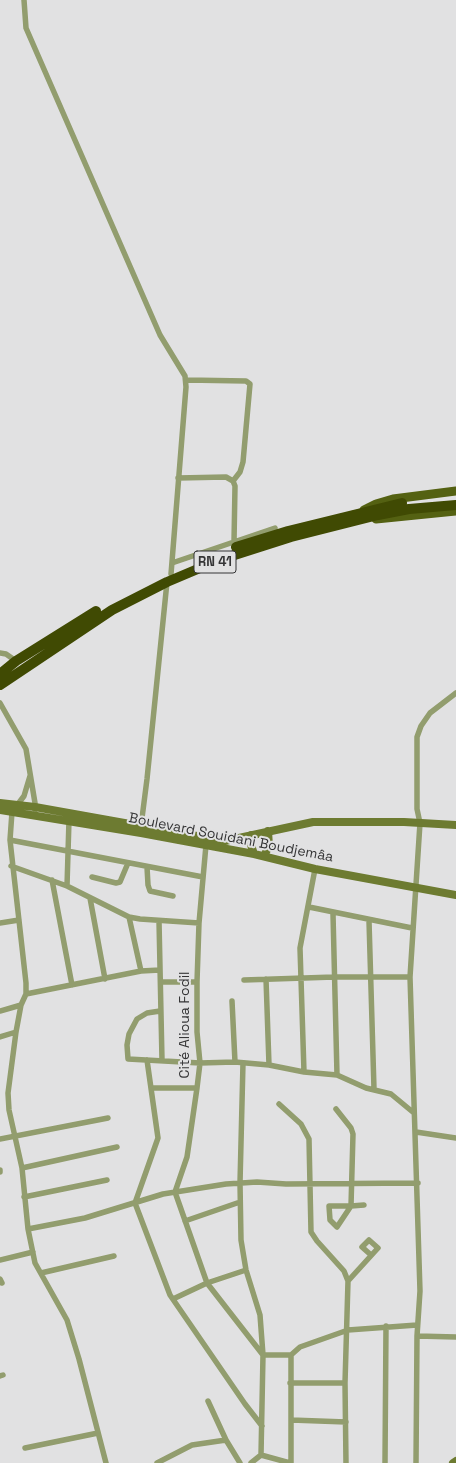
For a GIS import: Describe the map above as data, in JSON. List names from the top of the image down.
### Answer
{
  "streets": {
    "highway": ["RN 41"],
    "main road": ["Boulevard Souidani Boudjemâa"],
    "street": ["Cité Alioua Fodil"]
  },
  "crossings": [
    ["Boulevard Souidani Boudjemâa", "Cité Alioua Fodil"]
  ]
}
